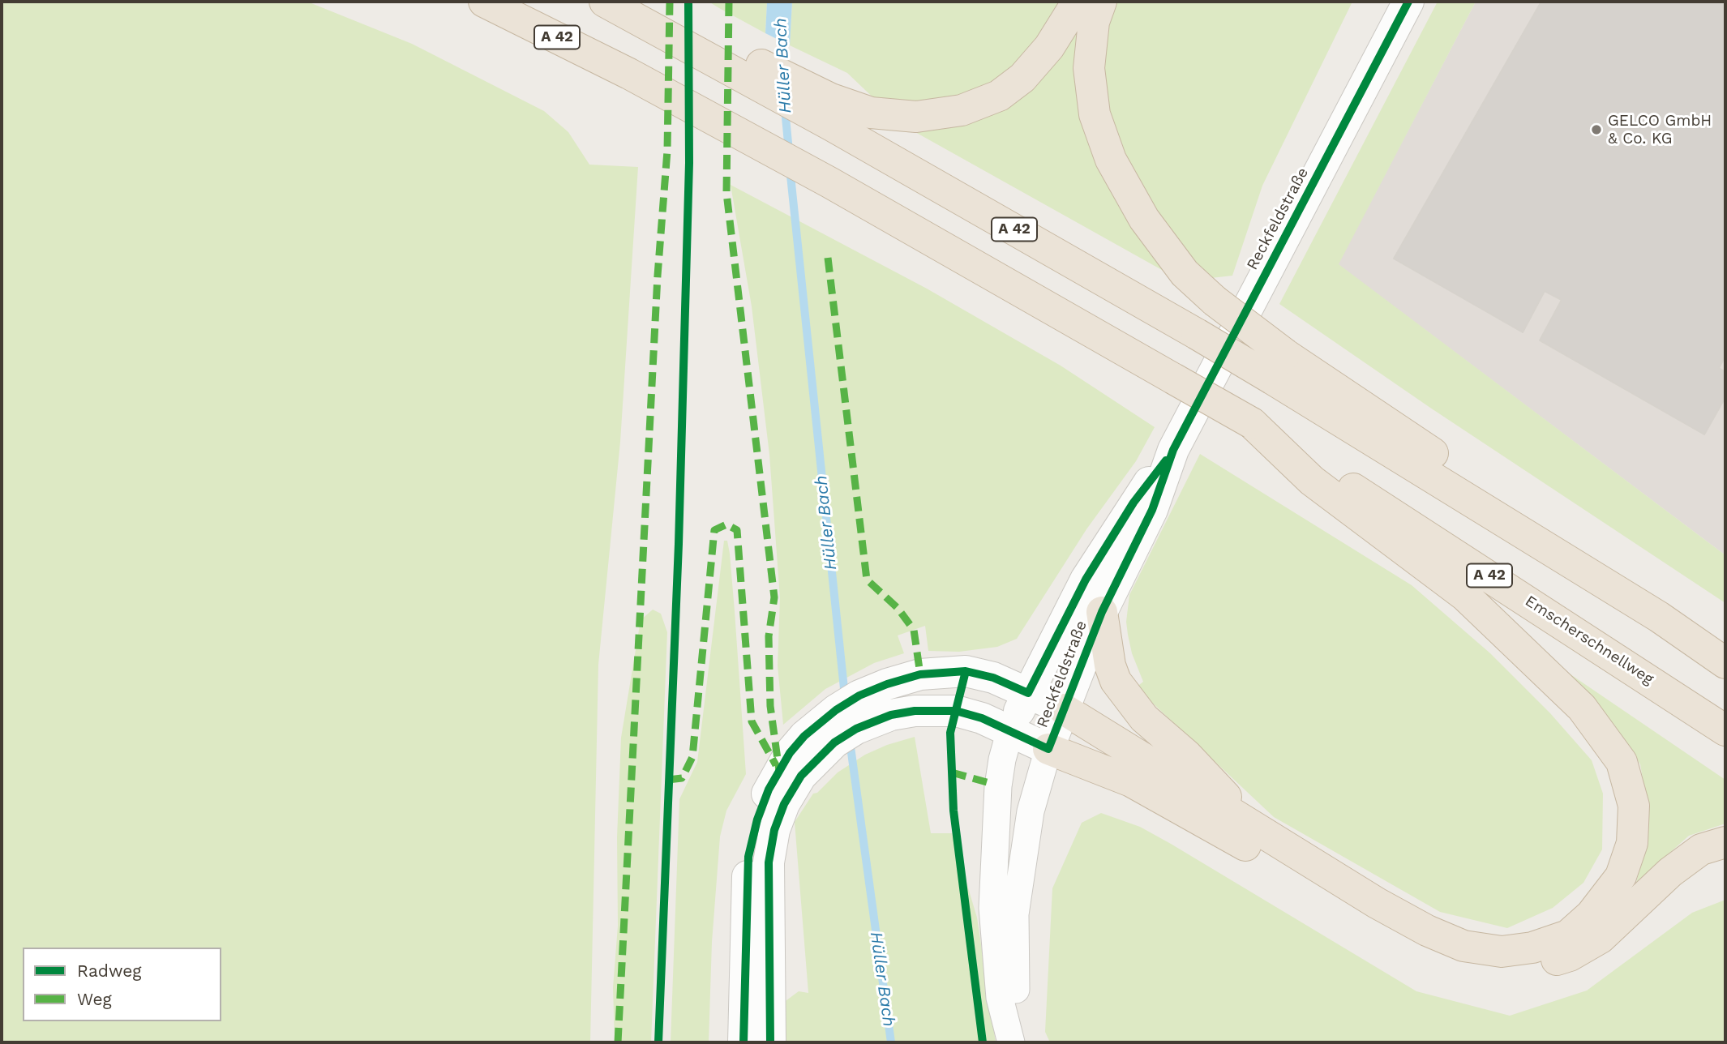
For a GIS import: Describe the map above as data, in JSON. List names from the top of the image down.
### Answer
{
  "streets": {
    "highway": ["A 42", "Emscherschnellweg"],
    "street": ["Reckfeldstraße"]
  },
  "crossings": [
    ["A 42", "Emscherschnellweg"]
  ],
  "water": ["Hüller Bach"],
  "places": ["GELCO GmbH & Co. KG"],
  "legend": ["Radweg", "Weg"]
}
